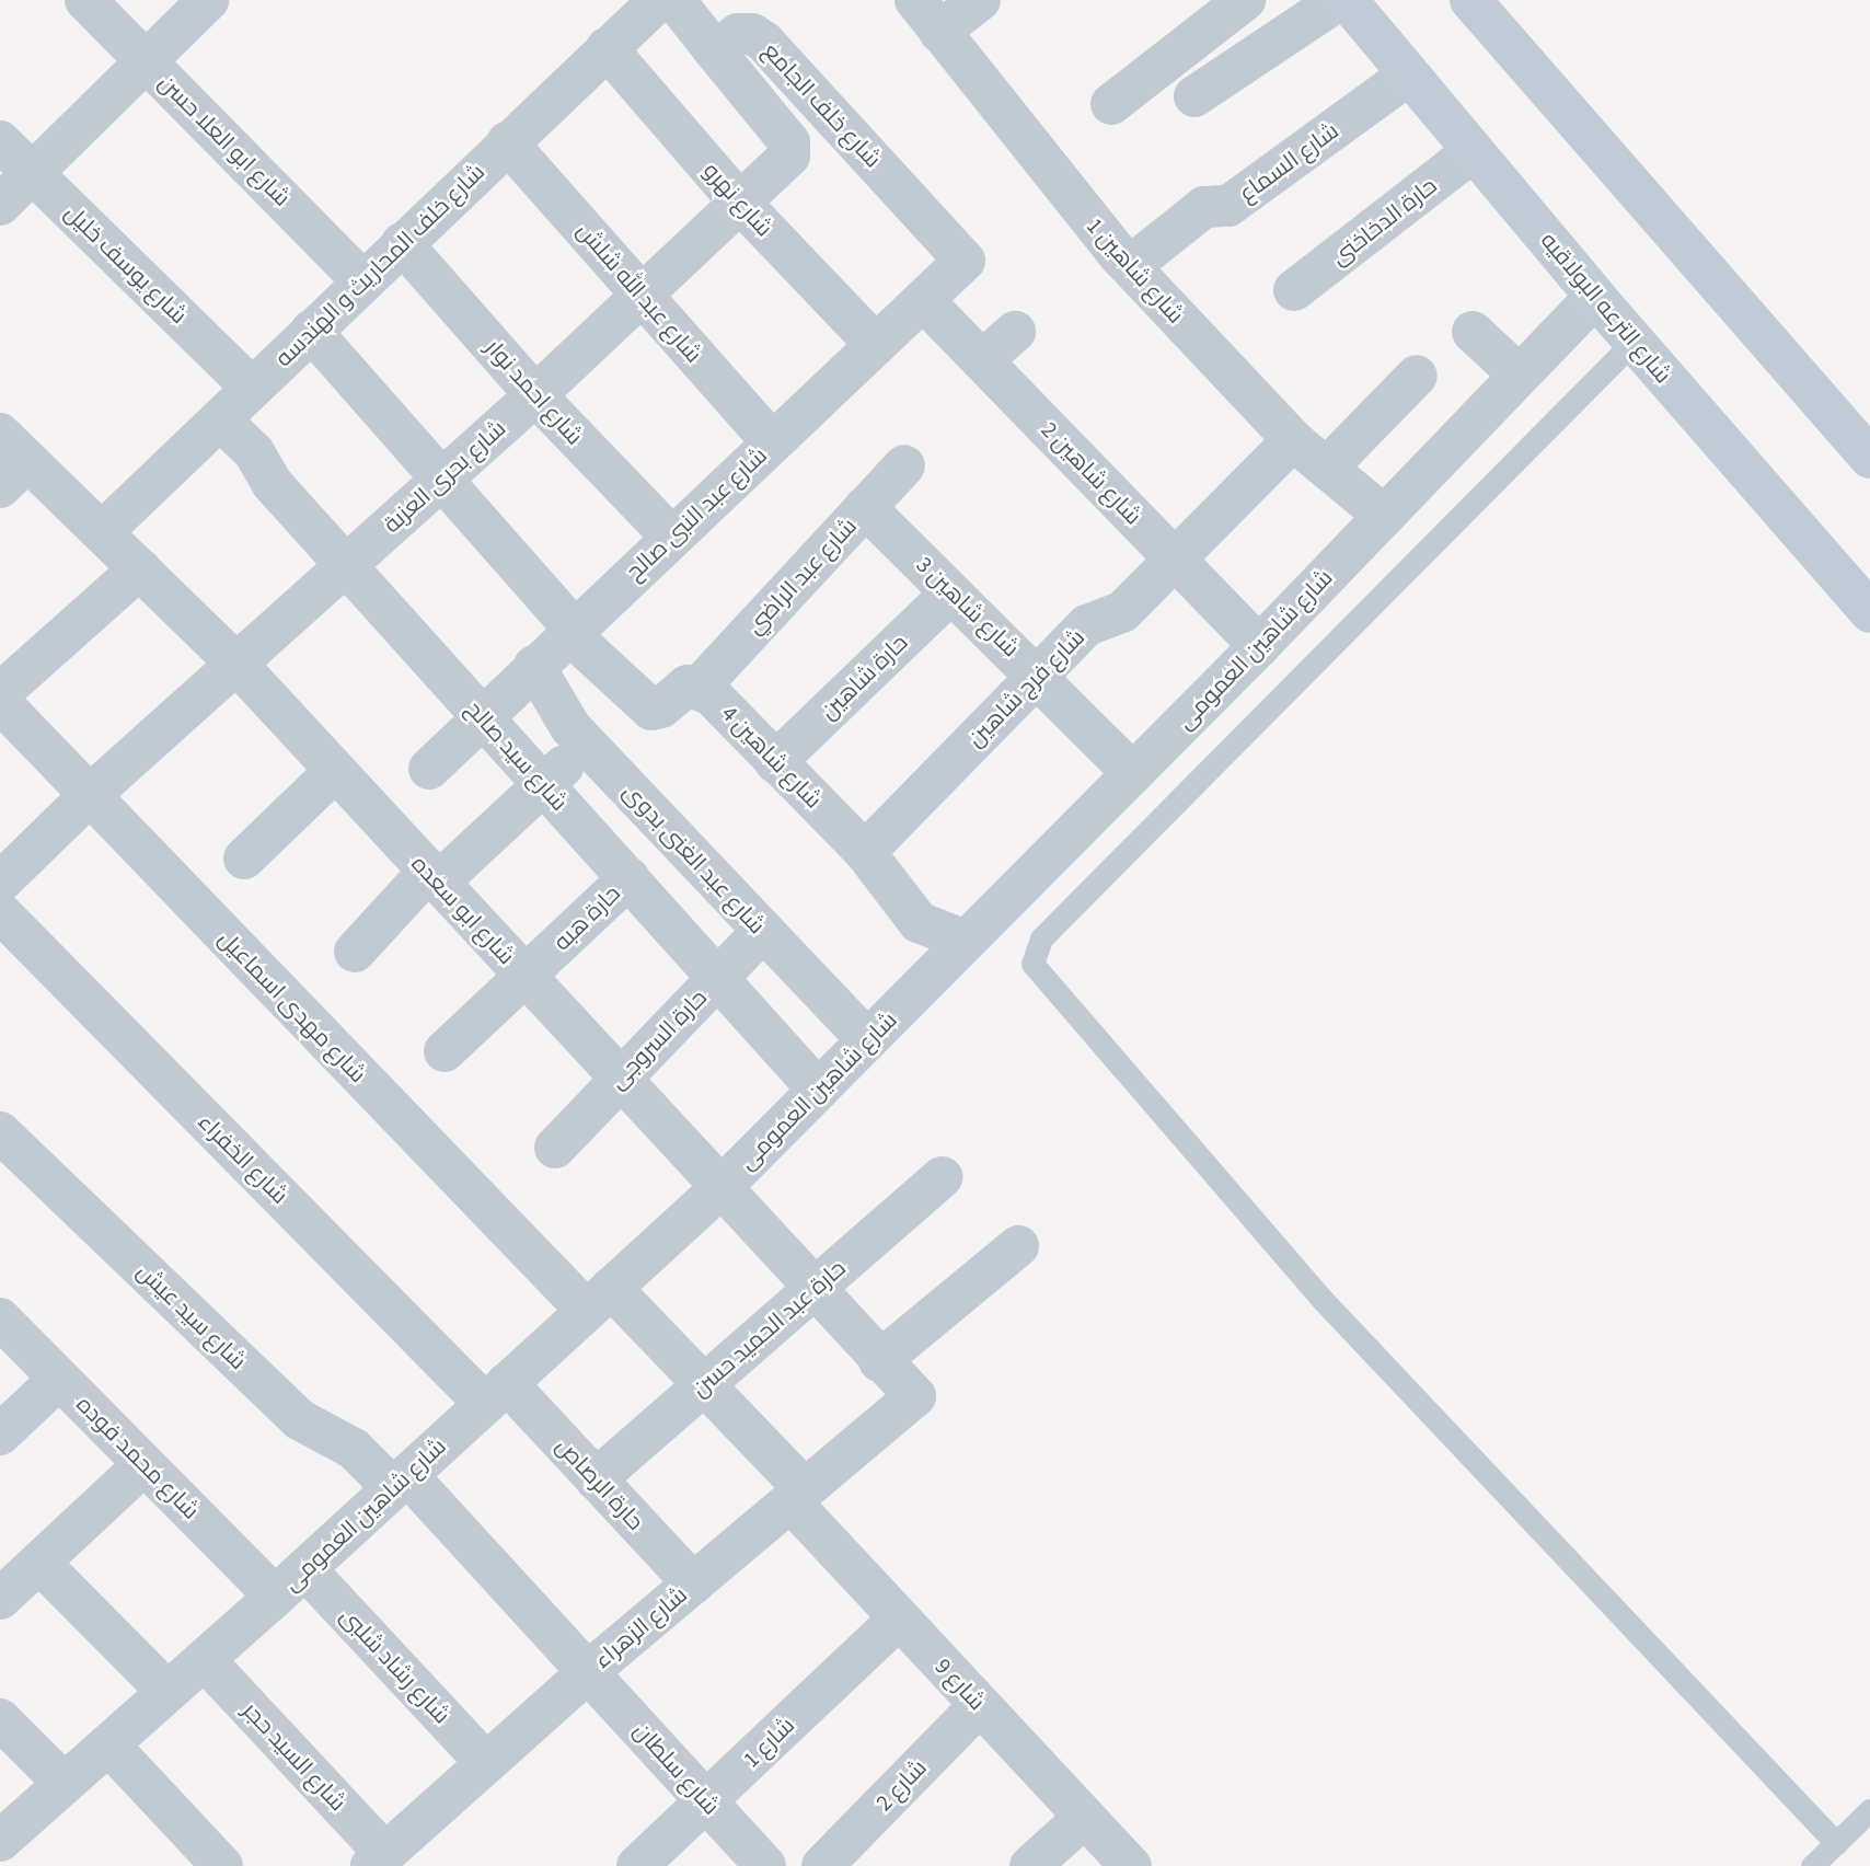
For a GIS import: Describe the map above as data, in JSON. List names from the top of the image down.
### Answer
{
  "streets": {
    "street": [
      "شارع خلف الجامع",
      "شارع ابو العلا حسن",
      "شارع السماع",
      "شارع نهرو",
      "حارة الدخاخنى",
      "شارع يوسف خليل",
      "شارع خلف المحاريث و الهندسه",
      "شارع شاهين 1",
      "شارع عبد الله شلش",
      "شارع الترعه البولاقيه",
      "شارع احمد نوار",
      "شارع شاهين 2",
      "شارع بحرى العزبة",
      "شارع عبد النبى صالح",
      "شارع عبد الراضي",
      "شارع شاهين 3",
      "شارع شاهين العمومى",
      "حارة شاهين",
      "شارع فرج شاهين",
      "شارع سيد صالح",
      "شارع شاهين 4",
      "شارع عبد الغنى بدوى",
      "شارع ابو سعده",
      "حارة هبه",
      "شارع مهدى اسماعيل",
      "حارة السروجى",
      "شارع الخفراء",
      "شارع سيد عيش",
      "حارة عبد الحميد حسن",
      "شارع محمد فوده",
      "حارة الرصاص",
      "شارع الزهراء",
      "شارع رشاد شلبى",
      "شارع 9",
      "شارع 1",
      "شارع السيد حجر",
      "شارع سلطان",
      "شارع 2"
    ]
  },
  "crossings": [
    ["شارع خلف الجامع", "شارع بحرى العزبة"],
    ["شارع خلف الجامع", "شارع عبد النبى صالح"],
    ["شارع ابو العلا حسن", "شارع خلف المحاريث و الهندسه"],
    ["شارع السماع", "شارع شاهين 1"],
    ["شارع السماع", "شارع الترعه البولاقيه"],
    ["شارع نهرو", "شارع خلف المحاريث و الهندسه"],
    ["شارع نهرو", "شارع بحرى العزبة"],
    ["شارع نهرو", "شارع عبد النبى صالح"],
    ["حارة الدخاخنى", "شارع الترعه البولاقيه"],
    ["شارع يوسف خليل", "شارع خلف المحاريث و الهندسه"],
    ["شارع خلف المحاريث و الهندسه", "شارع عبد الله شلش"],
    ["شارع خلف المحاريث و الهندسه", "شارع احمد نوار"],
    ["شارع خلف المحاريث و الهندسه", "شارع سيد صالح"],
    ["شارع خلف المحاريث و الهندسه", "شارع ابو سعده"],
    ["شارع شاهين 1", "شارع شاهين العمومى"],
    ["شارع شاهين 1", "شارع فرج شاهين"],
    ["شارع عبد الله شلش", "شارع بحرى العزبة"],
    ["شارع عبد الله شلش", "شارع عبد النبى صالح"],
    ["شارع الترعه البولاقيه", "شارع شاهين العمومى"],
    ["شارع احمد نوار", "شارع بحرى العزبة"],
    ["شارع احمد نوار", "شارع عبد النبى صالح"],
    ["شارع شاهين 2", "شارع عبد النبى صالح"],
    ["شارع شاهين 2", "شارع شاهين العمومى"],
    ["شارع شاهين 2", "شارع فرج شاهين"],
    ["شارع بحرى العزبة", "شارع سيد صالح"],
    ["شارع بحرى العزبة", "شارع ابو سعده"],
    ["شارع بحرى العزبة", "شارع مهدى اسماعيل"],
    ["شارع عبد النبى صالح", "شارع سيد صالح"],
    ["شارع عبد النبى صالح", "شارع شاهين 4"],
    ["شارع عبد النبى صالح", "شارع عبد الغنى بدوى"],
    ["شارع عبد الراضي", "شارع شاهين 3"],
    ["شارع عبد الراضي", "شارع شاهين 4"],
    ["شارع شاهين 3", "شارع شاهين العمومى"],
    ["شارع شاهين 3", "حارة شاهين"],
    ["شارع شاهين 3", "شارع فرج شاهين"],
    ["شارع شاهين العمومى", "شارع سيد صالح"],
    ["شارع شاهين العمومى", "شارع شاهين 4"],
    ["شارع شاهين العمومى", "شارع عبد الغنى بدوى"],
    ["شارع شاهين العمومى", "شارع ابو سعده"],
    ["شارع شاهين العمومى", "شارع مهدى اسماعيل"],
    ["شارع شاهين العمومى", "شارع الخفراء"],
    ["شارع شاهين العمومى", "شارع سيد عيش"],
    ["شارع شاهين العمومى", "شارع محمد فوده"],
    ["شارع شاهين العمومى", "حارة الرصاص"],
    ["شارع شاهين العمومى", "شارع رشاد شلبى"],
    ["شارع شاهين العمومى", "شارع السيد حجر"],
    ["حارة شاهين", "شارع شاهين 4"],
    ["شارع فرج شاهين", "شارع شاهين 4"],
    ["شارع سيد صالح", "حارة هبه"],
    ["شارع سيد صالح", "حارة السروجى"],
    ["شارع عبد الغنى بدوى", "حارة السروجى"],
    ["شارع ابو سعده", "حارة هبه"],
    ["شارع ابو سعده", "حارة السروجى"],
    ["شارع ابو سعده", "حارة عبد الحميد حسن"],
    ["شارع ابو سعده", "شارع الزهراء"],
    ["شارع مهدى اسماعيل", "حارة عبد الحميد حسن"],
    ["شارع مهدى اسماعيل", "شارع 9"],
    ["شارع الخفراء", "حارة الرصاص"],
    ["شارع سيد عيش", "شارع الزهراء"],
    ["شارع سيد عيش", "شارع سلطان"],
    ["حارة عبد الحميد حسن", "حارة الرصاص"],
    ["حارة عبد الحميد حسن", "شارع 9"],
    ["شارع محمد فوده", "شارع رشاد شلبى"],
    ["حارة الرصاص", "شارع الزهراء"],
    ["شارع الزهراء", "شارع رشاد شلبى"],
    ["شارع الزهراء", "شارع 9"],
    ["شارع الزهراء", "شارع السيد حجر"],
    ["شارع الزهراء", "شارع سلطان"],
    ["شارع 9", "شارع 1"],
    ["شارع 9", "شارع 2"],
    ["شارع 1", "شارع سلطان"]
  ]
}
